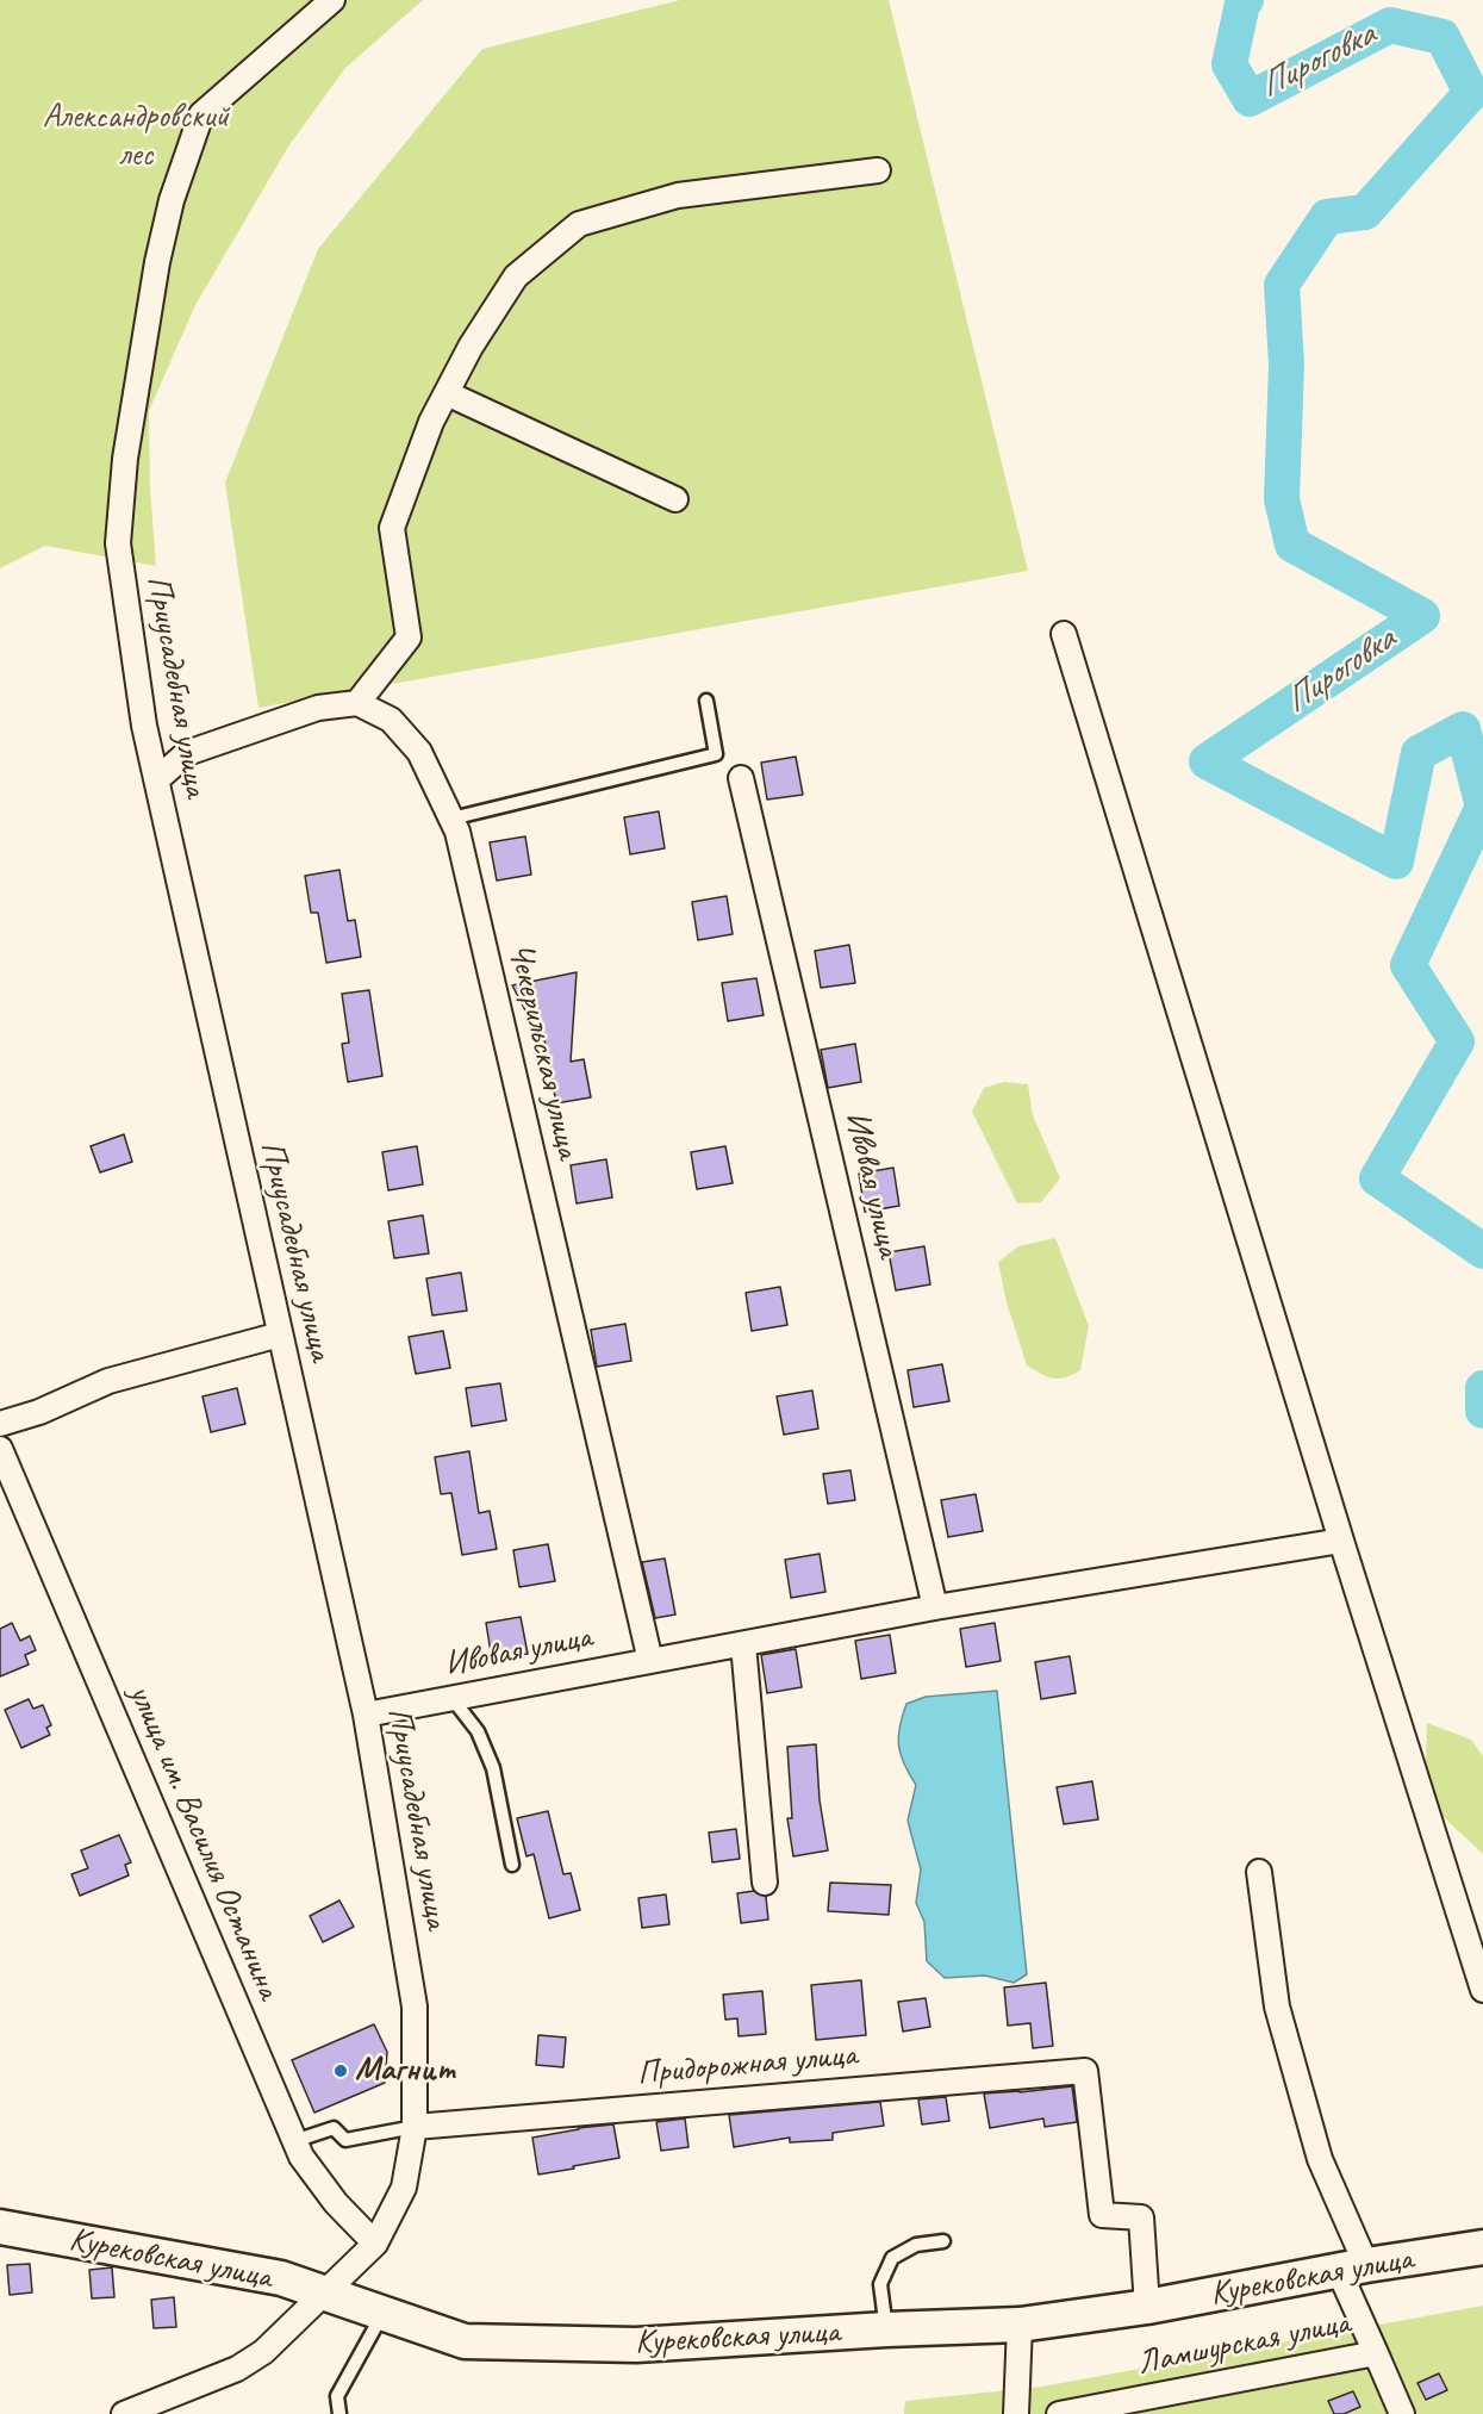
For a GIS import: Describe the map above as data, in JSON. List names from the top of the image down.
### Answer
{
  "streets": {
    "street": [
      "Приусадебная улица",
      "Чекерильская улица",
      "Ивовая улица",
      "улица им. Василия Останина",
      "Придорожная улица",
      "Курековская улица",
      "Ламшурская улица"
    ]
  },
  "crossings": [
    ["Приусадебная улица", "Ивовая улица"],
    ["Приусадебная улица", "улица им. Василия Останина"],
    ["Приусадебная улица", "Придорожная улица"],
    ["Приусадебная улица", "Курековская улица"],
    ["Чекерильская улица", "Ивовая улица"],
    ["Придорожная улица", "Курековская улица"]
  ],
  "water": ["Пироговка"],
  "parks": ["Александровский лес"],
  "places": ["Магнит"]
}
